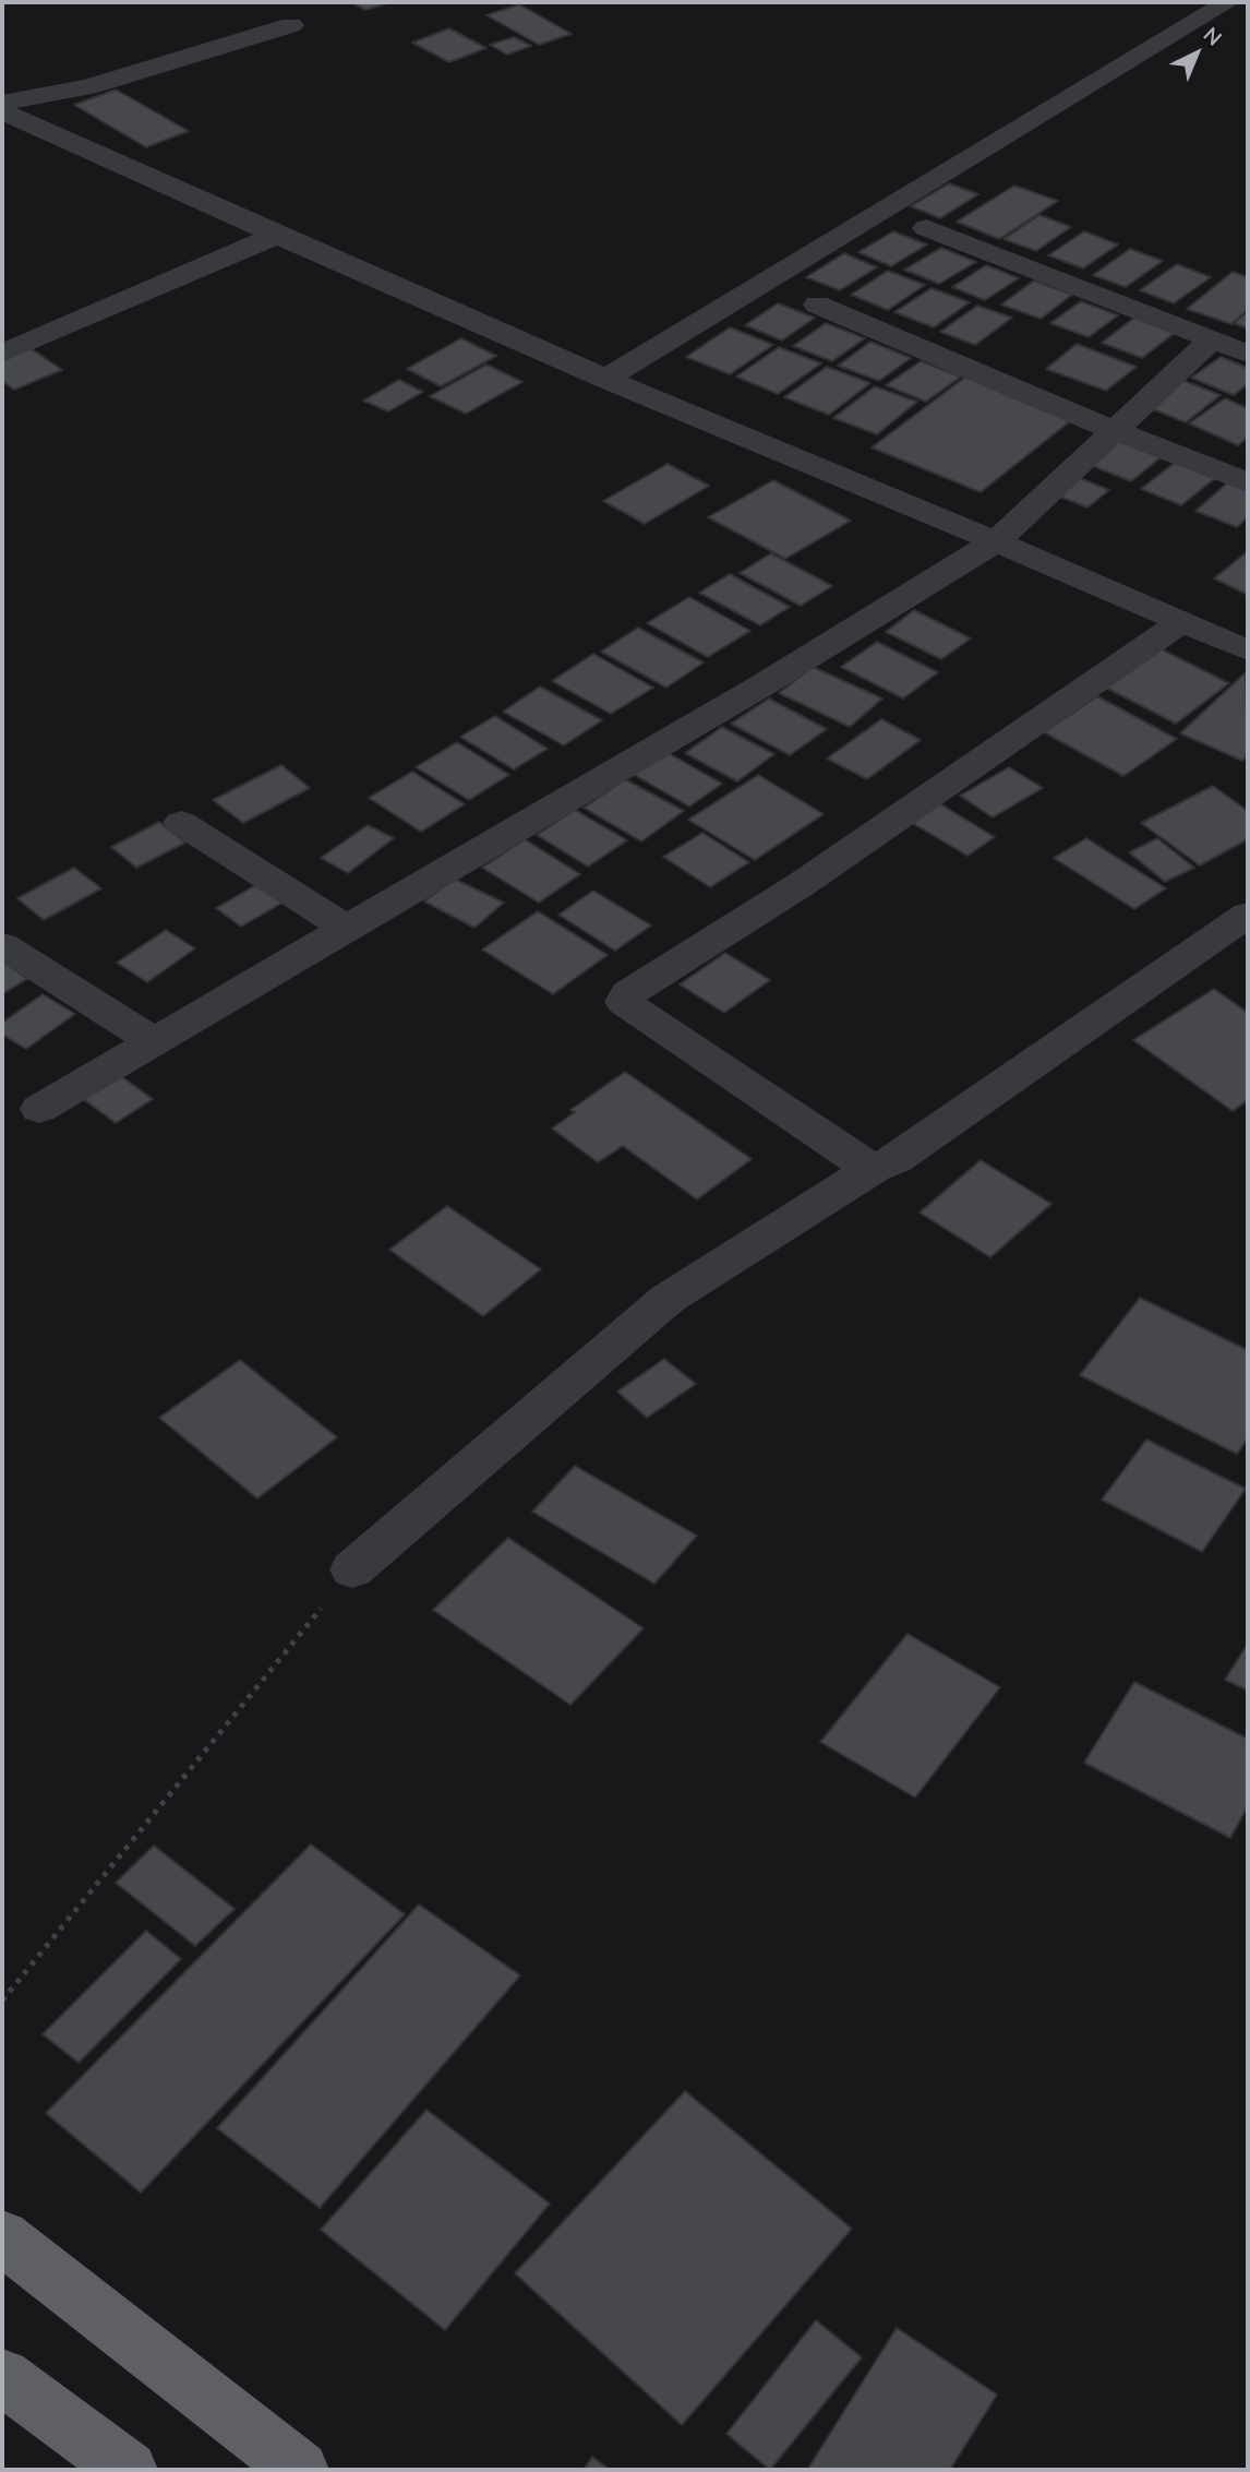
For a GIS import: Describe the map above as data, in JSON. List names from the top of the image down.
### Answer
{
  "north": "top right"
}
